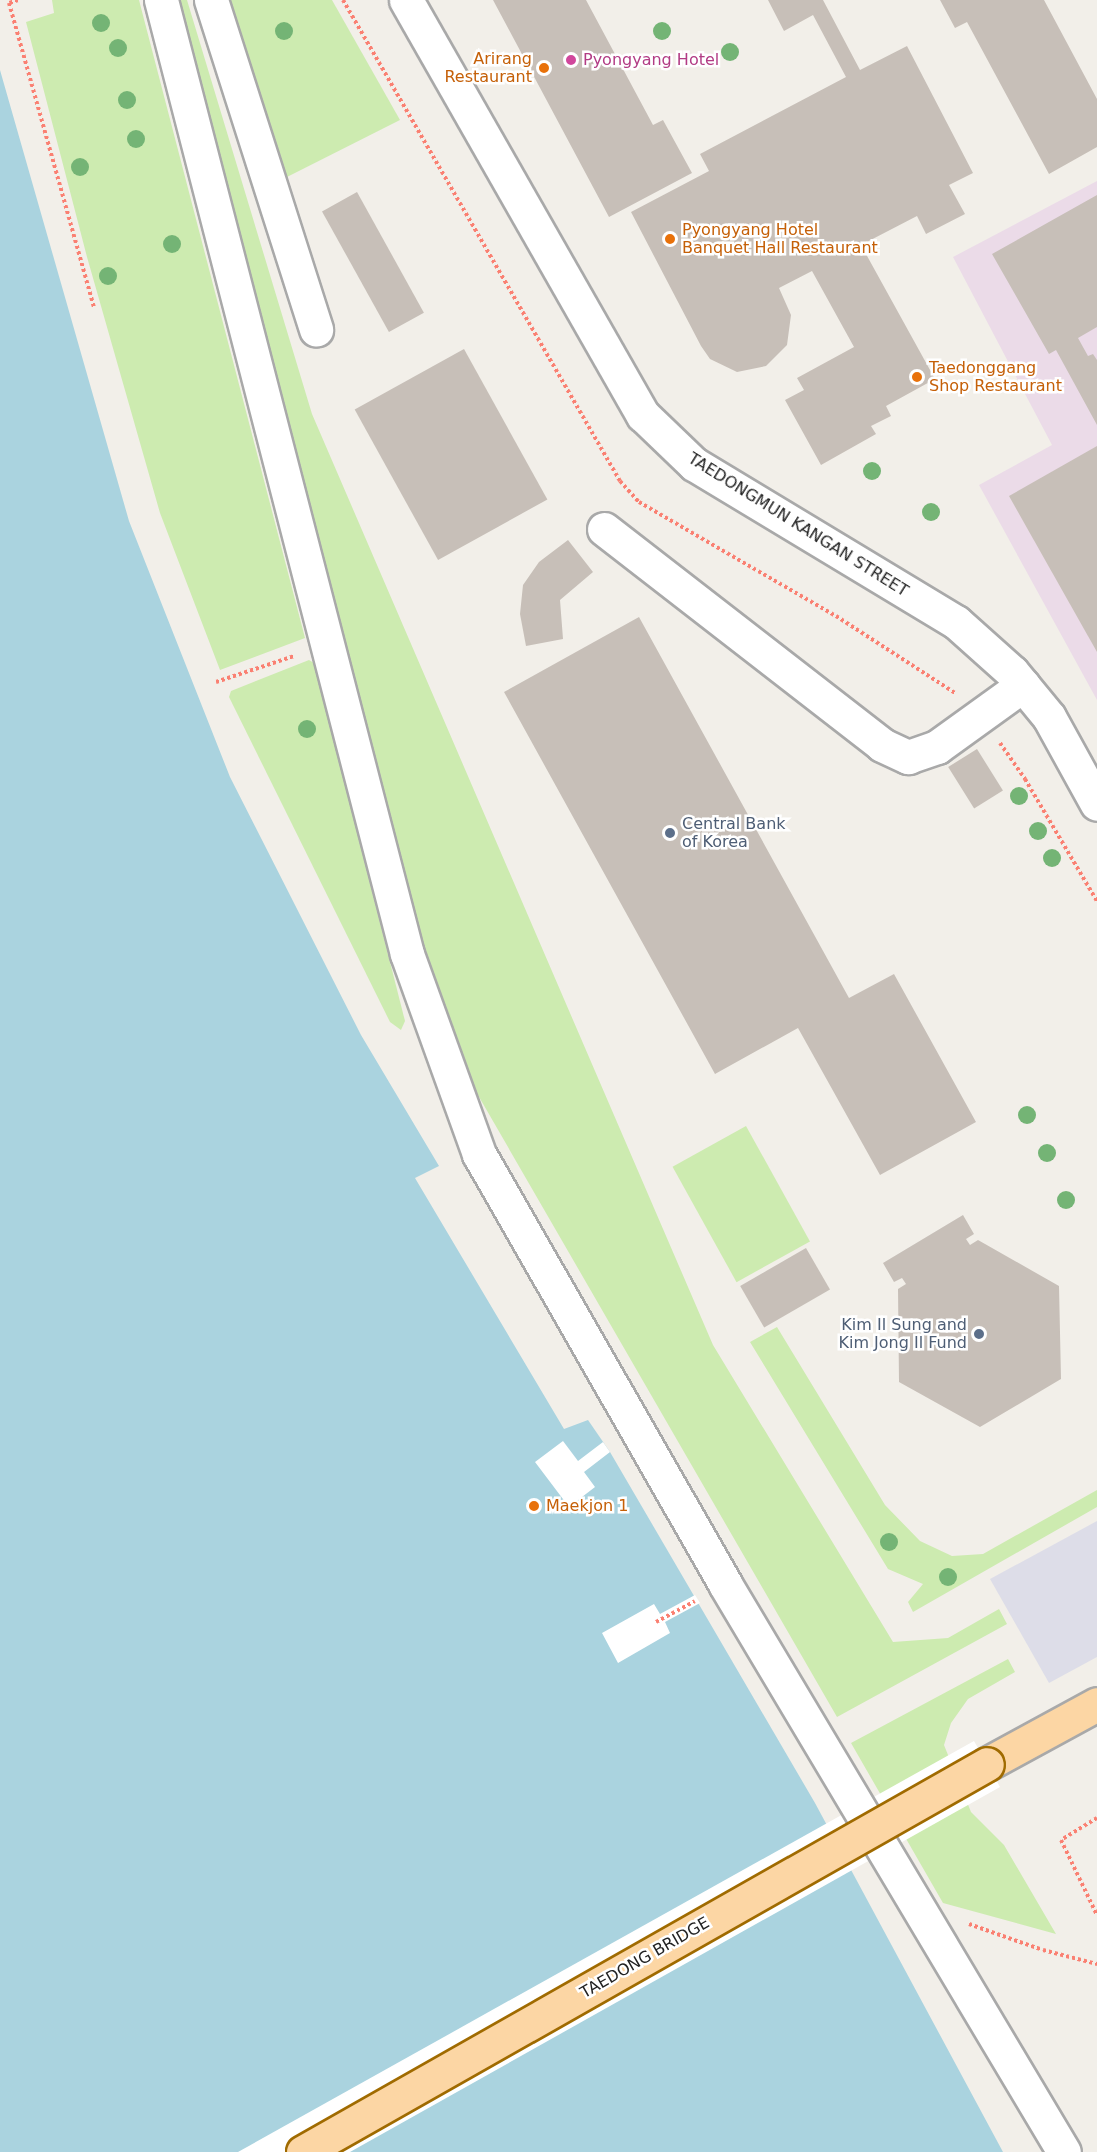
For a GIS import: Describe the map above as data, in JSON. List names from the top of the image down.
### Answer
{
  "streets": {
    "main road": ["TAEDONG BRIDGE"],
    "street": ["TAEDONGMUN KANGAN STREET"]
  },
  "places": [
    "Pyongyang Hotel",
    "Arirang Restaurant",
    "Pyongyang Hotel Banquet Hall Restaurant",
    "Taedonggang Shop Restaurant",
    "Central Bank of Korea",
    "Kim Il Sung and Kim Jong Il Fund",
    "Maekjon 1"
  ]
}
